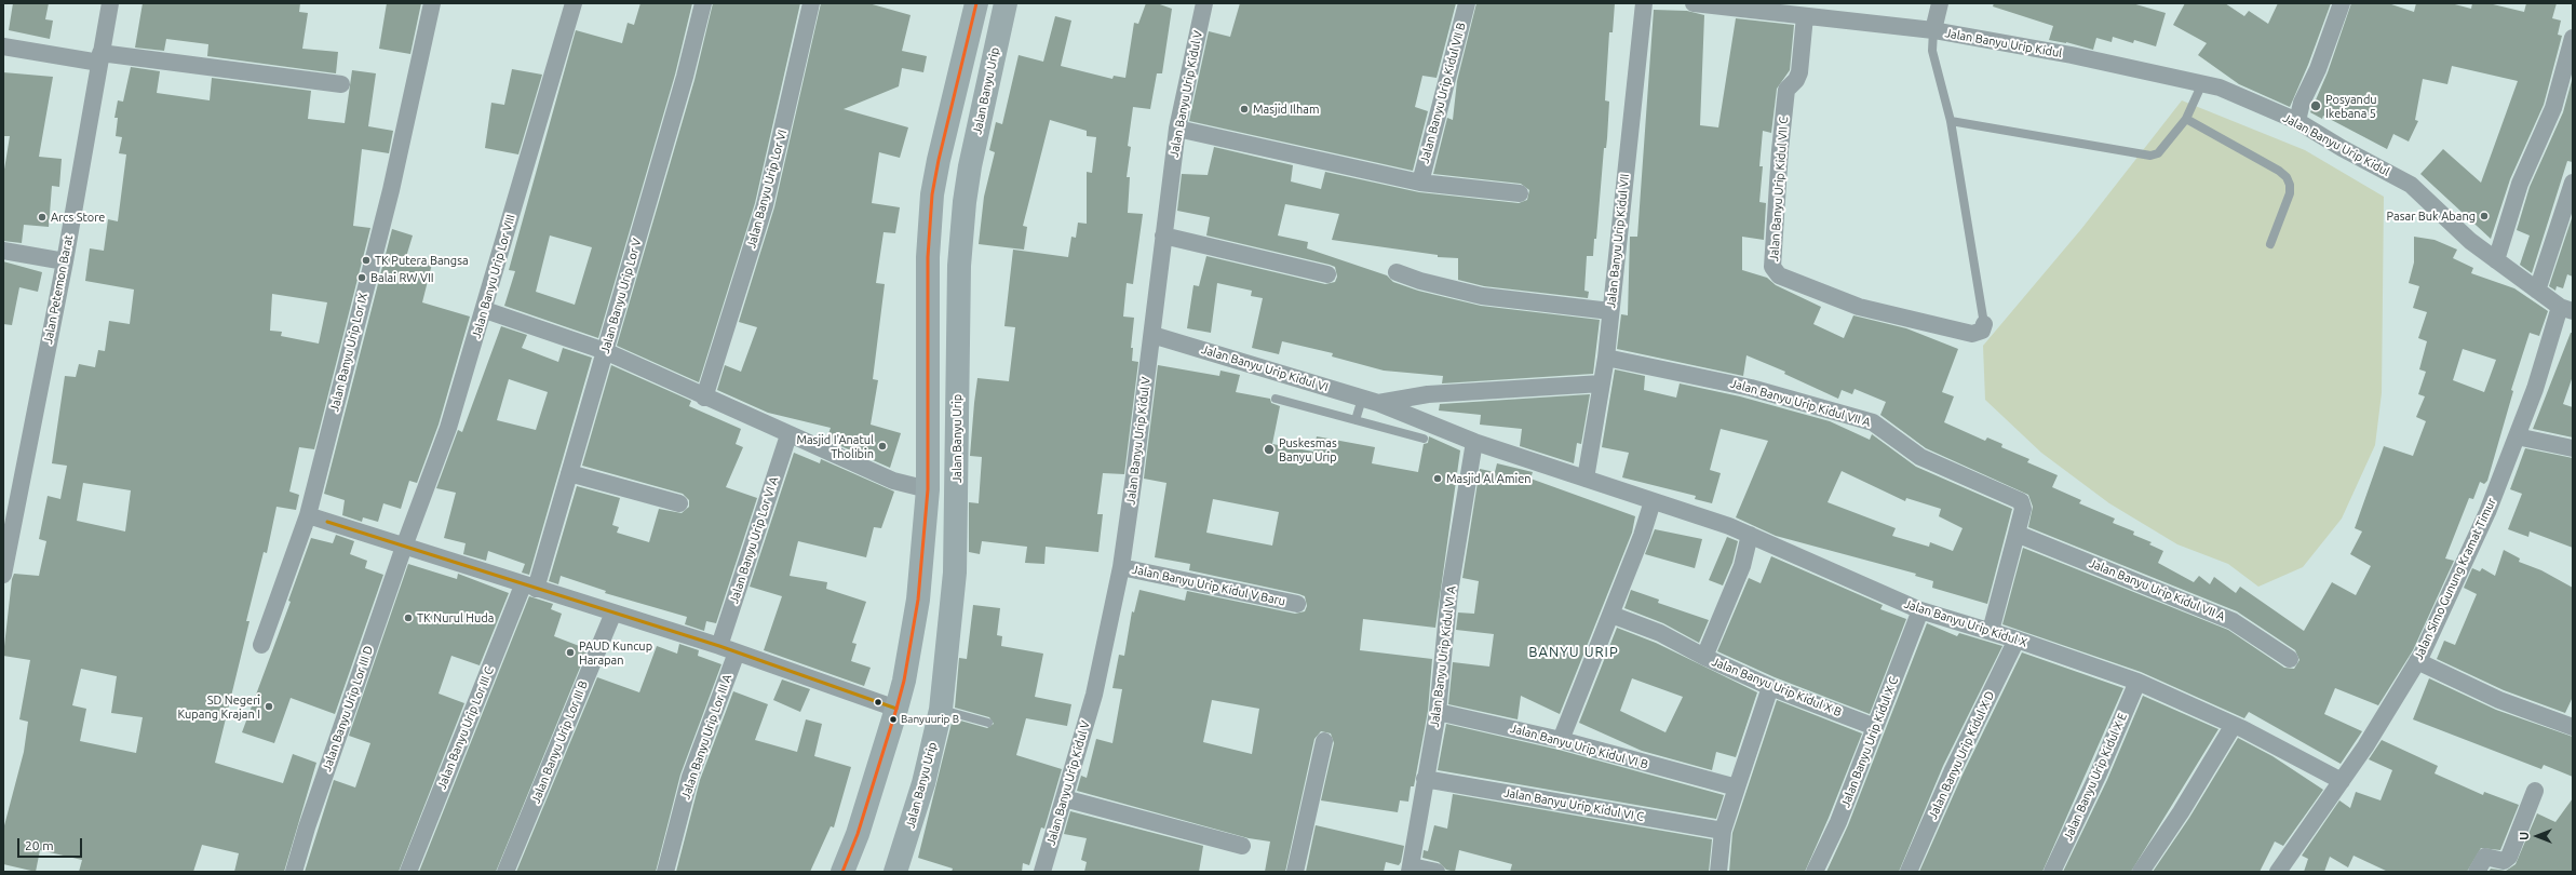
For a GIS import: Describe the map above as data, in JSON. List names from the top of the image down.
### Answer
{
  "streets": {
    "main road": ["Jalan Banyu Urip"],
    "street": [
      "Jalan Banyu Urip Kidul",
      "Jalan Banyu Urip Kidul VII B",
      "Jalan Banyu Urip Kidul V",
      "Jalan Banyu Urip Lor VI",
      "Jalan Banyu Urip Kidul VII C",
      "Jalan Banyu Urip Kidul VII",
      "Jalan Banyu Urip Lor VIII",
      "Jalan Petemon Barat",
      "Jalan Banyu Urip Lor V",
      "Jalan Banyu Urip Lor IX",
      "Jalan Banyu Urip Kidul VI",
      "Jalan Banyu Urip Kidul VII A",
      "Jalan Banyu Urip Lor VI A",
      "Jalan Simo Gunung Kramat Timur",
      "Jalan Banyu Urip Kidul V Baru",
      "Jalan Banyu Urip Kidul X",
      "Jalan Banyu Urip Kidul VI A",
      "Jalan Banyu Urip Kidul X B",
      "Jalan Banyu Urip Lor III D",
      "Jalan Banyu Urip Lor III C",
      "Jalan Banyu Urip Lor III A",
      "Jalan Banyu Urip Lor III B",
      "Jalan Banyu Urip Kidul X C",
      "Jalan Banyu Urip Kidul VI B",
      "Jalan Banyu Urip Kidul X D",
      "Jalan Banyu Urip Kidul X E",
      "Jalan Banyu Urip Kidul VI C"
    ]
  },
  "crossings": [
    ["Jalan Banyu Urip Kidul", "Jalan Banyu Urip Kidul VII C"],
    ["Jalan Banyu Urip Kidul", "Jalan Simo Gunung Kramat Timur"],
    ["Jalan Banyu Urip Kidul V", "Jalan Banyu Urip Kidul VI"],
    ["Jalan Banyu Urip Kidul V", "Jalan Banyu Urip Kidul V Baru"],
    ["Jalan Banyu Urip Kidul VII", "Jalan Banyu Urip Kidul VI"],
    ["Jalan Banyu Urip Kidul VII", "Jalan Banyu Urip Kidul VII A"],
    ["Jalan Banyu Urip Kidul VII", "Jalan Banyu Urip Kidul X"],
    ["Jalan Banyu Urip Lor VIII", "Jalan Banyu Urip Lor III D"],
    ["Jalan Banyu Urip Lor V", "Jalan Banyu Urip Lor III C"],
    ["Jalan Banyu Urip Kidul VI", "Jalan Banyu Urip Kidul X"],
    ["Jalan Banyu Urip Kidul VI", "Jalan Banyu Urip Kidul VI A"],
    ["Jalan Banyu Urip Kidul VII A", "Jalan Banyu Urip Kidul X"],
    ["Jalan Simo Gunung Kramat Timur", "Jalan Banyu Urip Kidul X"],
    ["Jalan Banyu Urip Kidul X", "Jalan Banyu Urip Kidul X B"],
    ["Jalan Banyu Urip Kidul X", "Jalan Banyu Urip Kidul X C"],
    ["Jalan Banyu Urip Kidul X", "Jalan Banyu Urip Kidul X D"],
    ["Jalan Banyu Urip Kidul X", "Jalan Banyu Urip Kidul X E"],
    ["Jalan Banyu Urip Kidul VI A", "Jalan Banyu Urip Kidul VI B"],
    ["Jalan Banyu Urip Kidul VI A", "Jalan Banyu Urip Kidul VI C"],
    ["Jalan Banyu Urip Kidul X B", "Jalan Banyu Urip Kidul X C"]
  ],
  "districts": ["BANYU URIP"],
  "places": [
    "Posyandu Ikebana 5",
    "Masjid Ilham",
    "Pasar Buk Abang",
    "Arcs Store",
    "TK Putera Bangsa",
    "Balai RW VII",
    "Masjid I'Anatul Tholibin",
    "Puskesmas Banyu Urip",
    "Masjid Al Amien",
    "TK Nurul Huda",
    "PAUD Kuncup Harapan",
    "SD Negeri Kupang Krajan I",
    "Banyuurip B"
  ],
  "scale_bar": "20 m",
  "north": "left"
}
